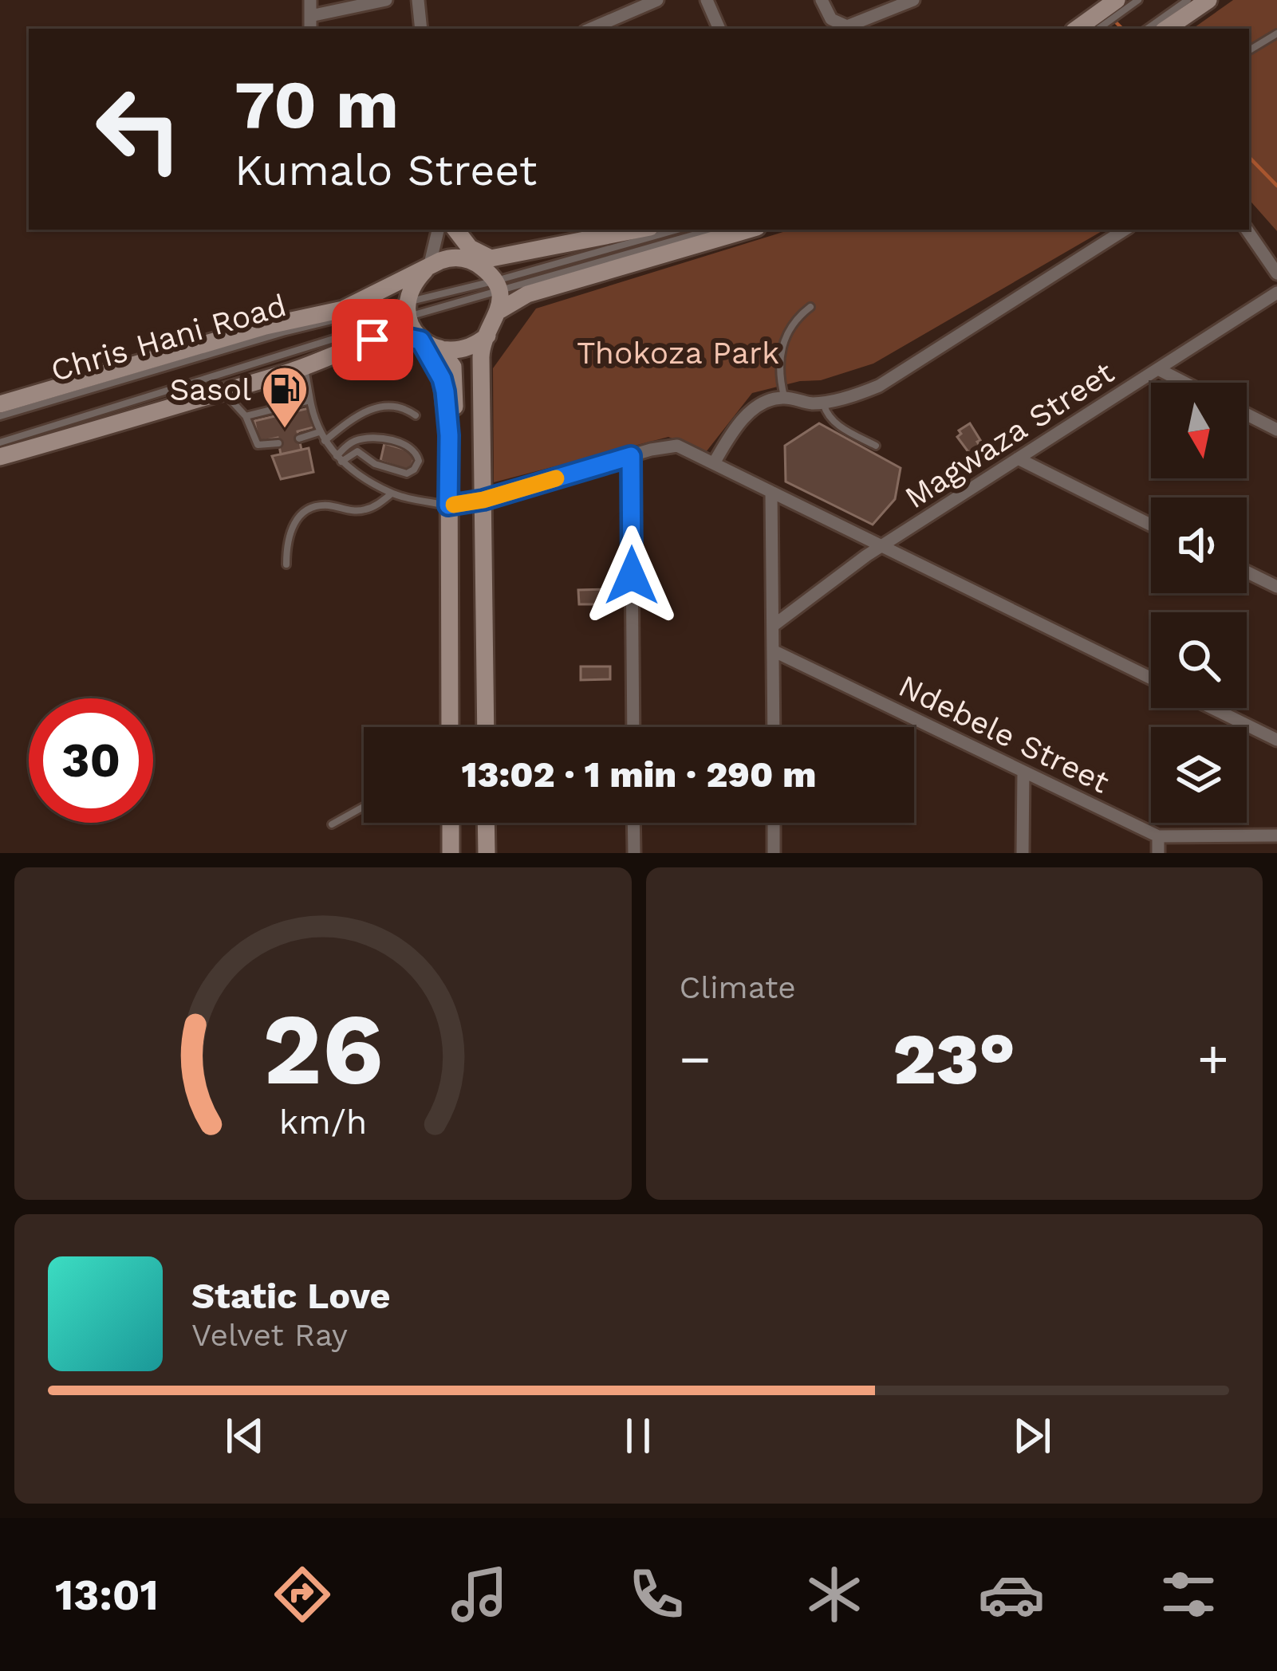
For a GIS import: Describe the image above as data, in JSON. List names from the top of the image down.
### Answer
{
  "streets": {
    "main road": ["Chris Hani Road"],
    "street": ["Magwaza Street", "Ndebele Street"]
  },
  "parks": ["Thokoza Park"],
  "places": {
    "fuel station": ["Sasol"]
  },
  "north": "bottom",
  "page": {
    "turn": ["70 m", "Kumalo Street"],
    "limit": "30",
    "trip": "13:02 · 1 min · 290 m",
    "tile": "Climate",
    "heat": ["−", "23°", "+"],
    "song": ["Static Love", "Velvet Ray"],
    "tabs": "13:01",
    "gauge": ["26", "km/h"]
  }
}
